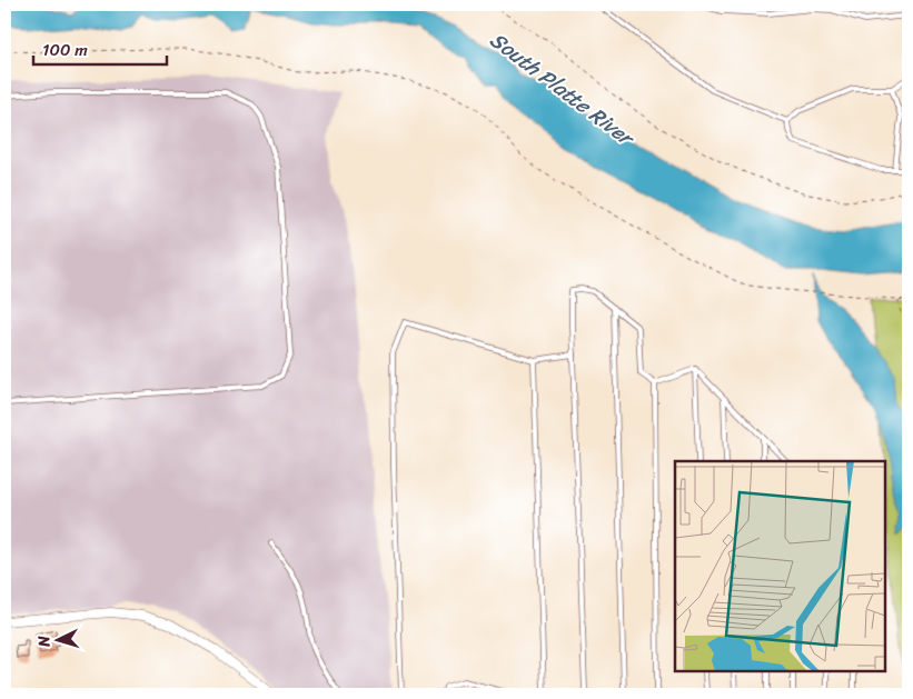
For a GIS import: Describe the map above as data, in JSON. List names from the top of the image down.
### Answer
{
  "water": ["South Platte River"],
  "scale_bar": "100 m",
  "north": "left"
}
